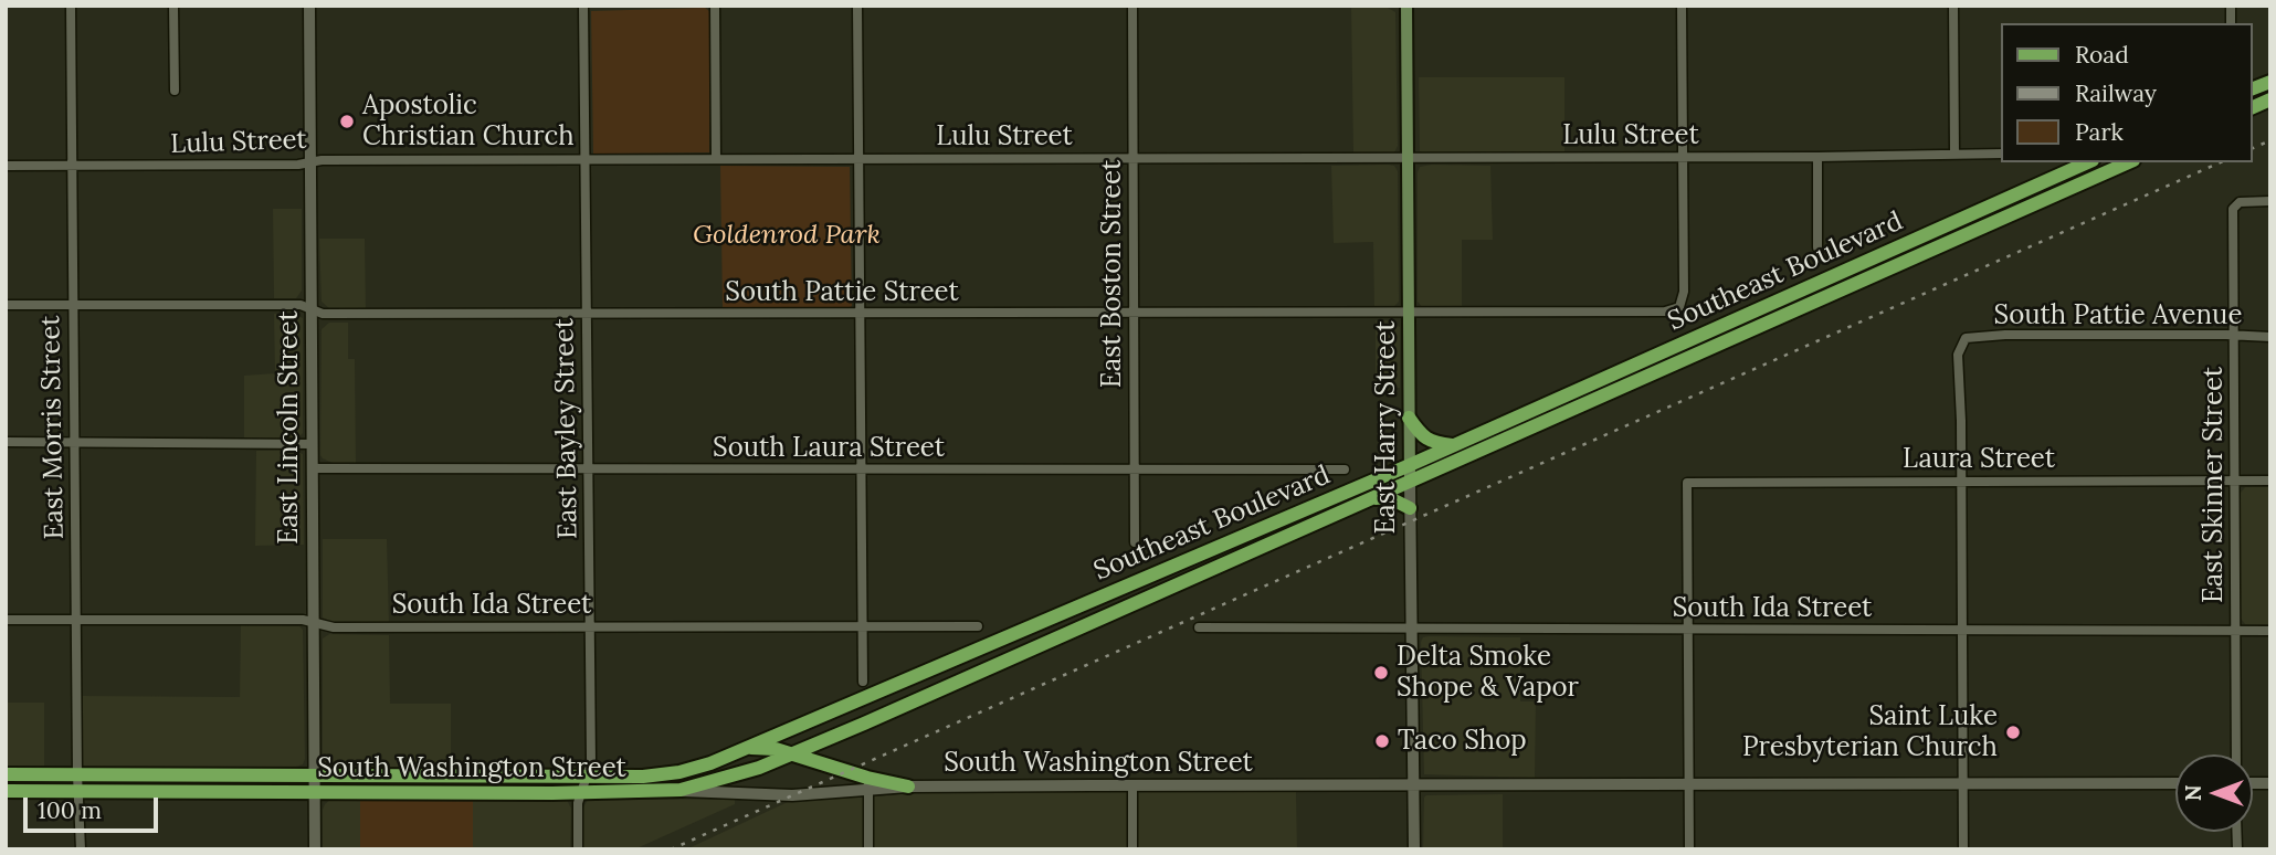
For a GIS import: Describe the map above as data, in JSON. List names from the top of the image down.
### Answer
{
  "streets": {
    "main road": ["Southeast Boulevard", "East Harry Street", "South Washington Street"],
    "street": [
      "Lulu Street",
      "East Boston Street",
      "South Pattie Street",
      "South Pattie Avenue",
      "East Morris Street",
      "East Lincoln Street",
      "East Bayley Street",
      "South Laura Street",
      "Laura Street",
      "East Skinner Street",
      "South Ida Street"
    ]
  },
  "crossings": [
    ["Lulu Street", "East Boston Street"],
    ["Lulu Street", "South Pattie Street"],
    ["Lulu Street", "East Morris Street"],
    ["Lulu Street", "East Lincoln Street"],
    ["Lulu Street", "East Harry Street"],
    ["Lulu Street", "East Bayley Street"],
    ["Southeast Boulevard", "East Lincoln Street"],
    ["Southeast Boulevard", "East Harry Street"],
    ["Southeast Boulevard", "East Bayley Street"],
    ["Southeast Boulevard", "South Washington Street"],
    ["East Boston Street", "South Pattie Street"],
    ["East Boston Street", "South Laura Street"],
    ["South Pattie Street", "East Morris Street"],
    ["South Pattie Street", "East Lincoln Street"],
    ["South Pattie Street", "East Harry Street"],
    ["South Pattie Street", "East Bayley Street"],
    ["South Pattie Avenue", "Laura Street"],
    ["South Pattie Avenue", "East Skinner Street"],
    ["East Morris Street", "South Ida Street"],
    ["East Morris Street", "South Washington Street"],
    ["East Lincoln Street", "South Laura Street"],
    ["East Lincoln Street", "South Ida Street"],
    ["East Lincoln Street", "South Washington Street"],
    ["East Harry Street", "South Ida Street"],
    ["East Harry Street", "South Washington Street"],
    ["East Bayley Street", "South Laura Street"],
    ["East Bayley Street", "South Ida Street"],
    ["East Bayley Street", "South Washington Street"],
    ["Laura Street", "East Skinner Street"],
    ["Laura Street", "South Ida Street"],
    ["East Skinner Street", "South Ida Street"]
  ],
  "parks": ["Goldenrod Park"],
  "places": [
    "Apostolic Christian Church",
    "Delta Smoke Shope & Vapor",
    "Saint Luke Presbyterian Church",
    "Taco Shop"
  ],
  "legend": ["Road", "Railway", "Park"],
  "scale_bar": "100 m",
  "north": "left"
}
